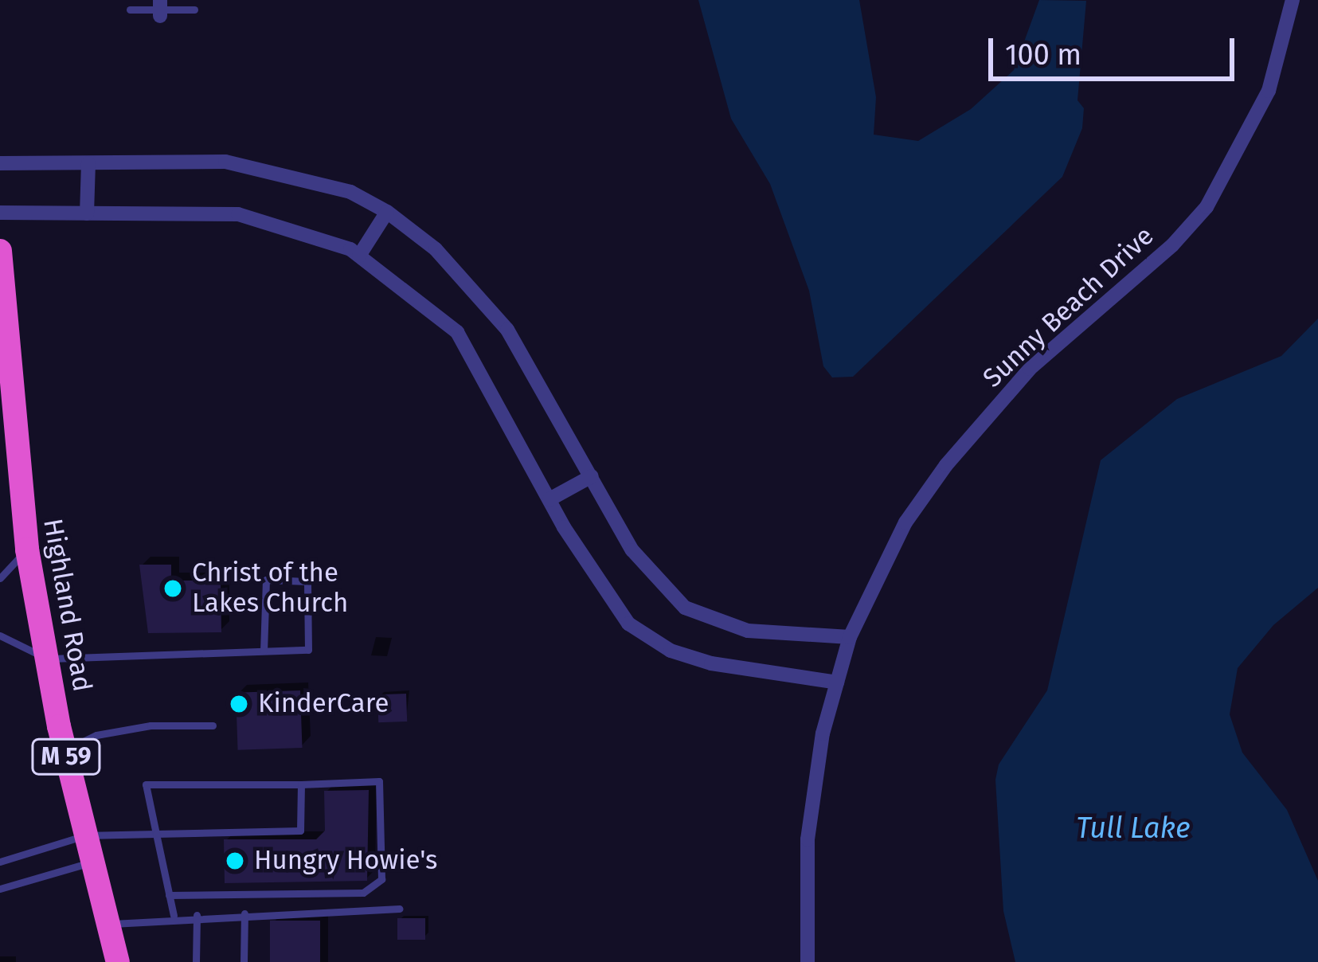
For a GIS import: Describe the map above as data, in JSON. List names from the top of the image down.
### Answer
{
  "streets": {
    "highway": ["Highland Road", "M 59"],
    "street": ["Sunny Beach Drive"]
  },
  "water": ["Tull Lake"],
  "places": ["Christ of the Lakes Church", "KinderCare", "Hungry Howie's"],
  "scale_bar": "100 m"
}
